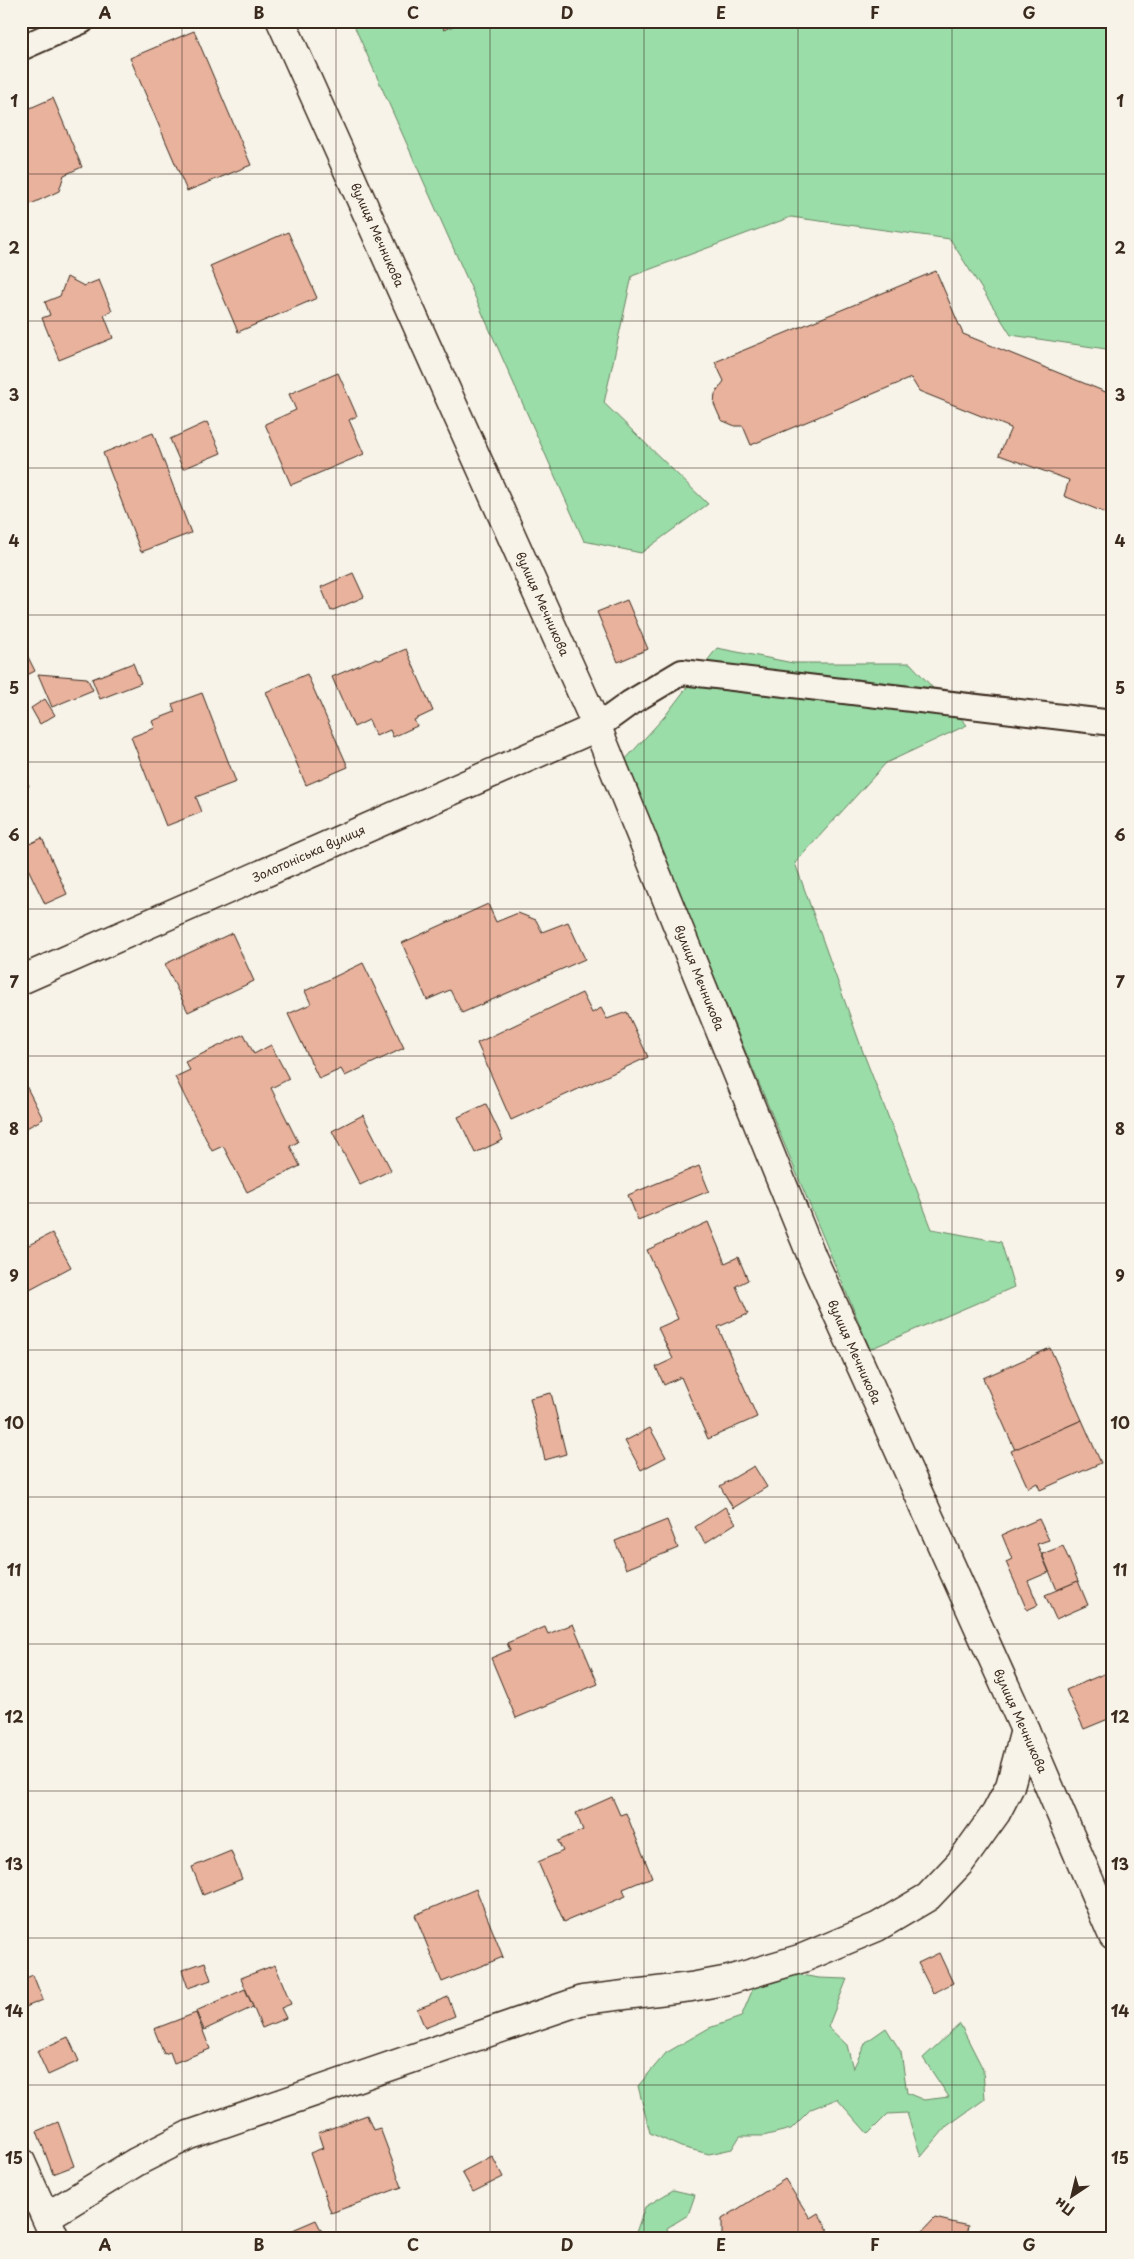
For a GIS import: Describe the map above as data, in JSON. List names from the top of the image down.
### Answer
{
  "streets": {
    "street": ["вулиця Мечникова", "Золотоніська вулиця"]
  },
  "crossings": [
    ["вулиця Мечникова", "Золотоніська вулиця"]
  ],
  "north": "bottom left",
  "grid": {
    "columns": [
      "A",
      "B",
      "C",
      "D",
      "E",
      "F",
      "G"
    ],
    "rows": [
      "1",
      "2",
      "3",
      "4",
      "5",
      "6",
      "7",
      "8",
      "9",
      "10",
      "11",
      "12",
      "13",
      "14",
      "15"
    ]
  }
}
